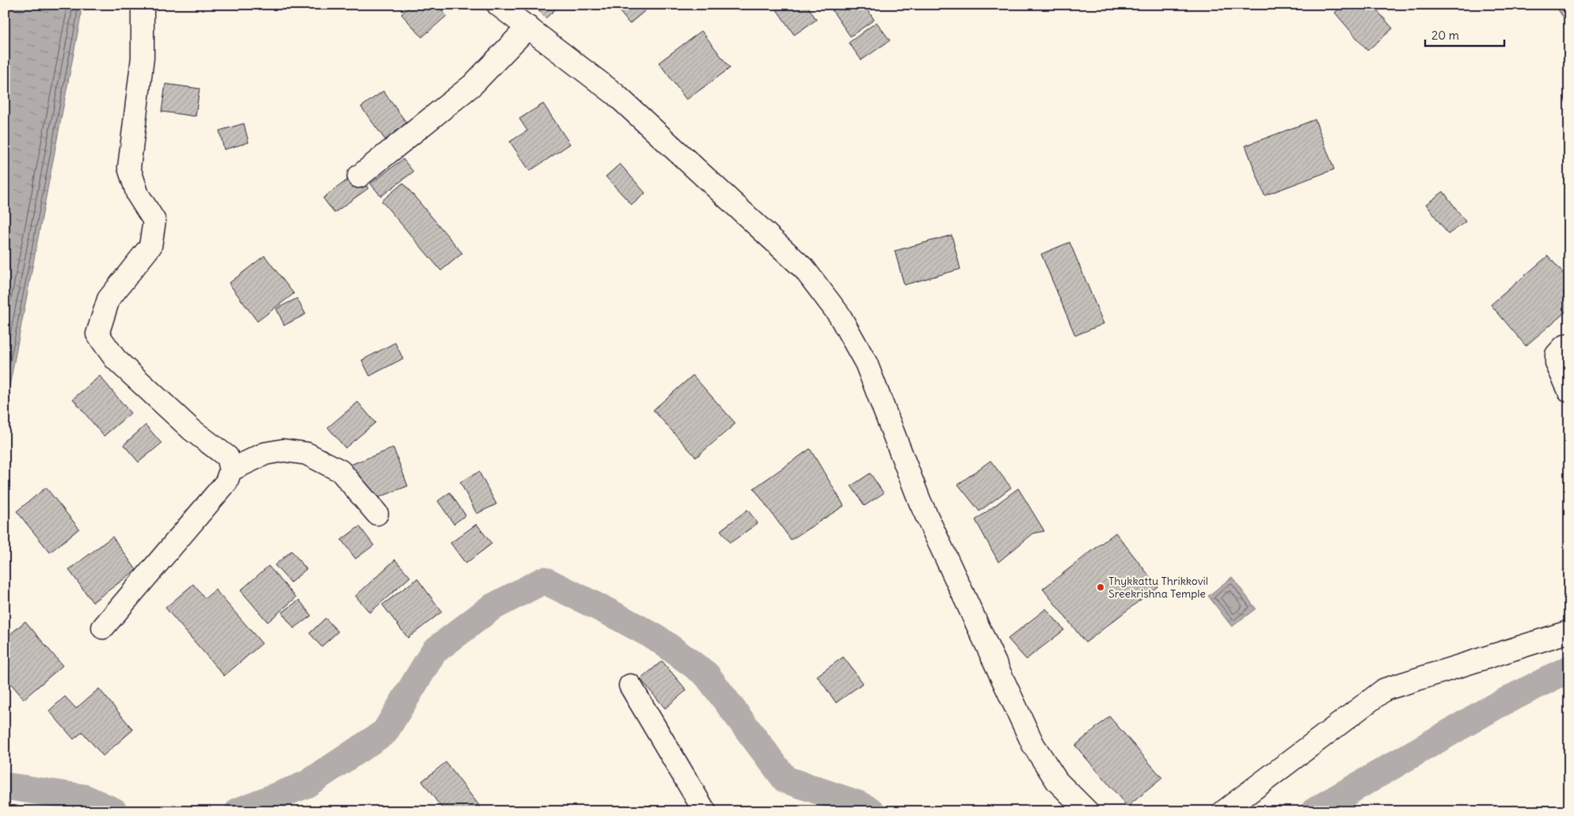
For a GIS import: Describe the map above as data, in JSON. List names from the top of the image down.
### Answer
{
  "places": ["Thykkattu Thrikkovil Sreekrishna Temple"],
  "scale_bar": "20 m"
}
